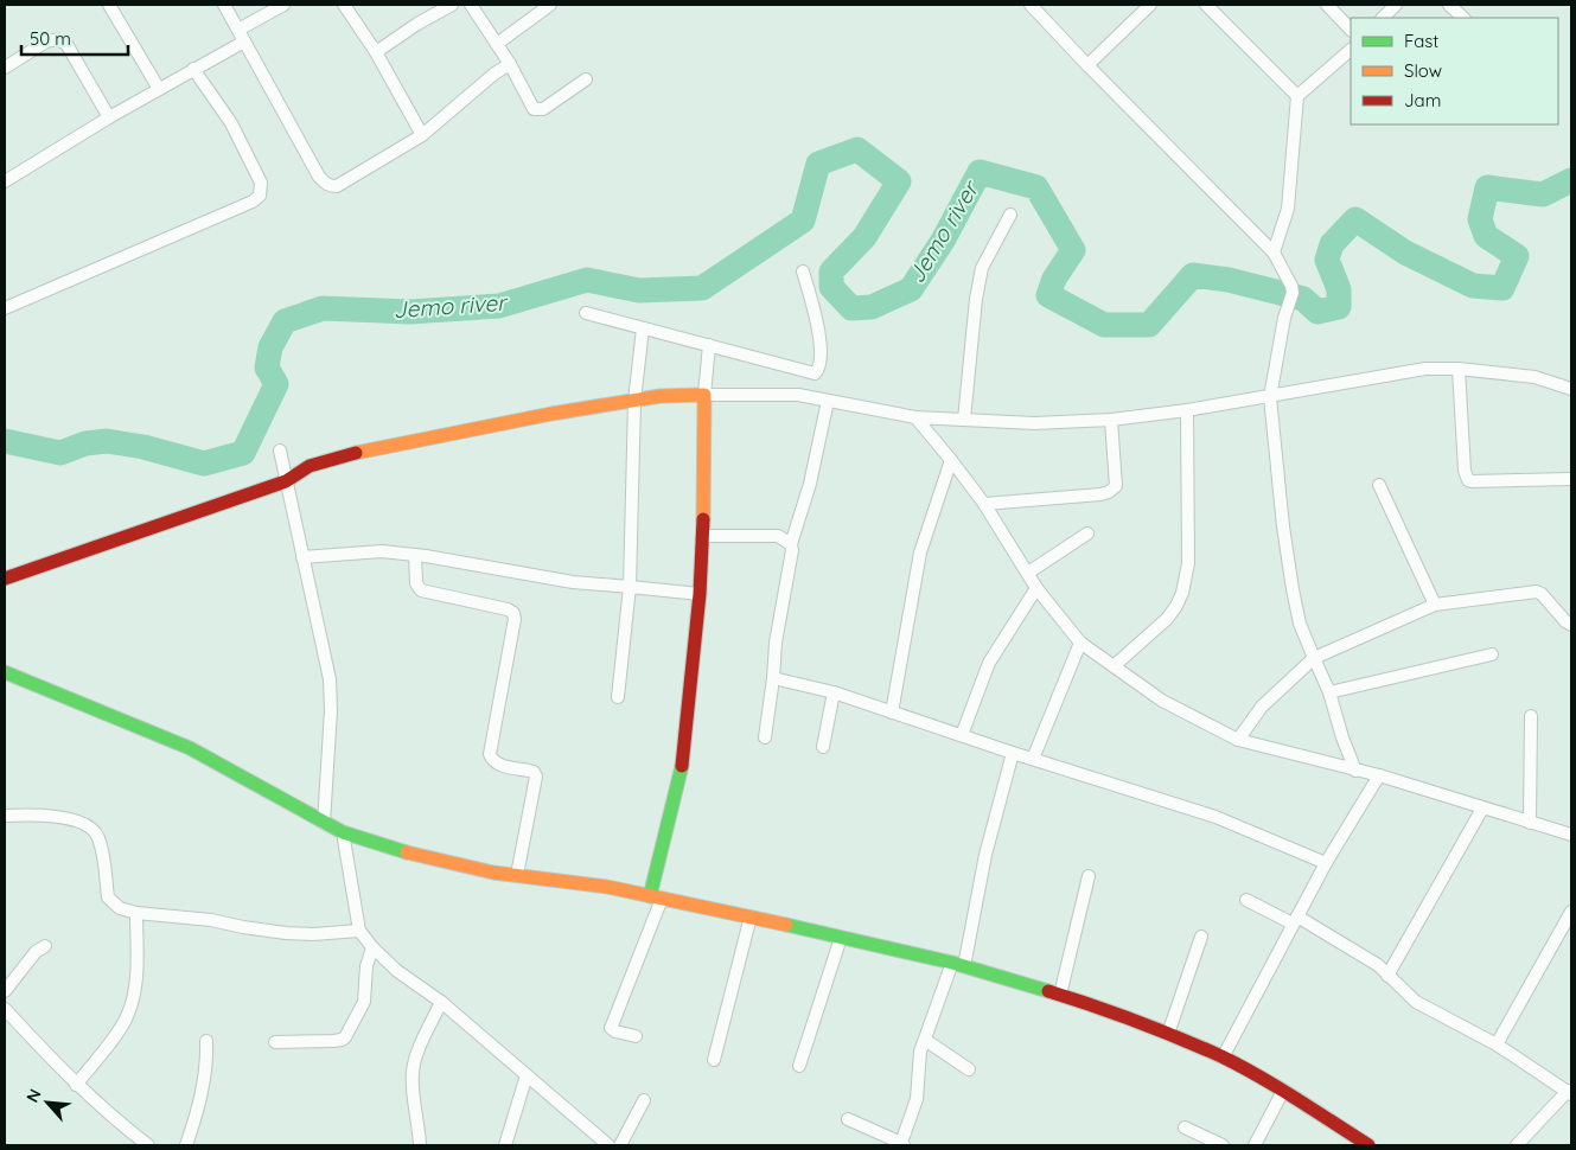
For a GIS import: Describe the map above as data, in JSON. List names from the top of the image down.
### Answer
{
  "water": ["Jemo river"],
  "legend": ["Fast", "Slow", "Jam"],
  "scale_bar": "50 m",
  "north": "top left"
}
